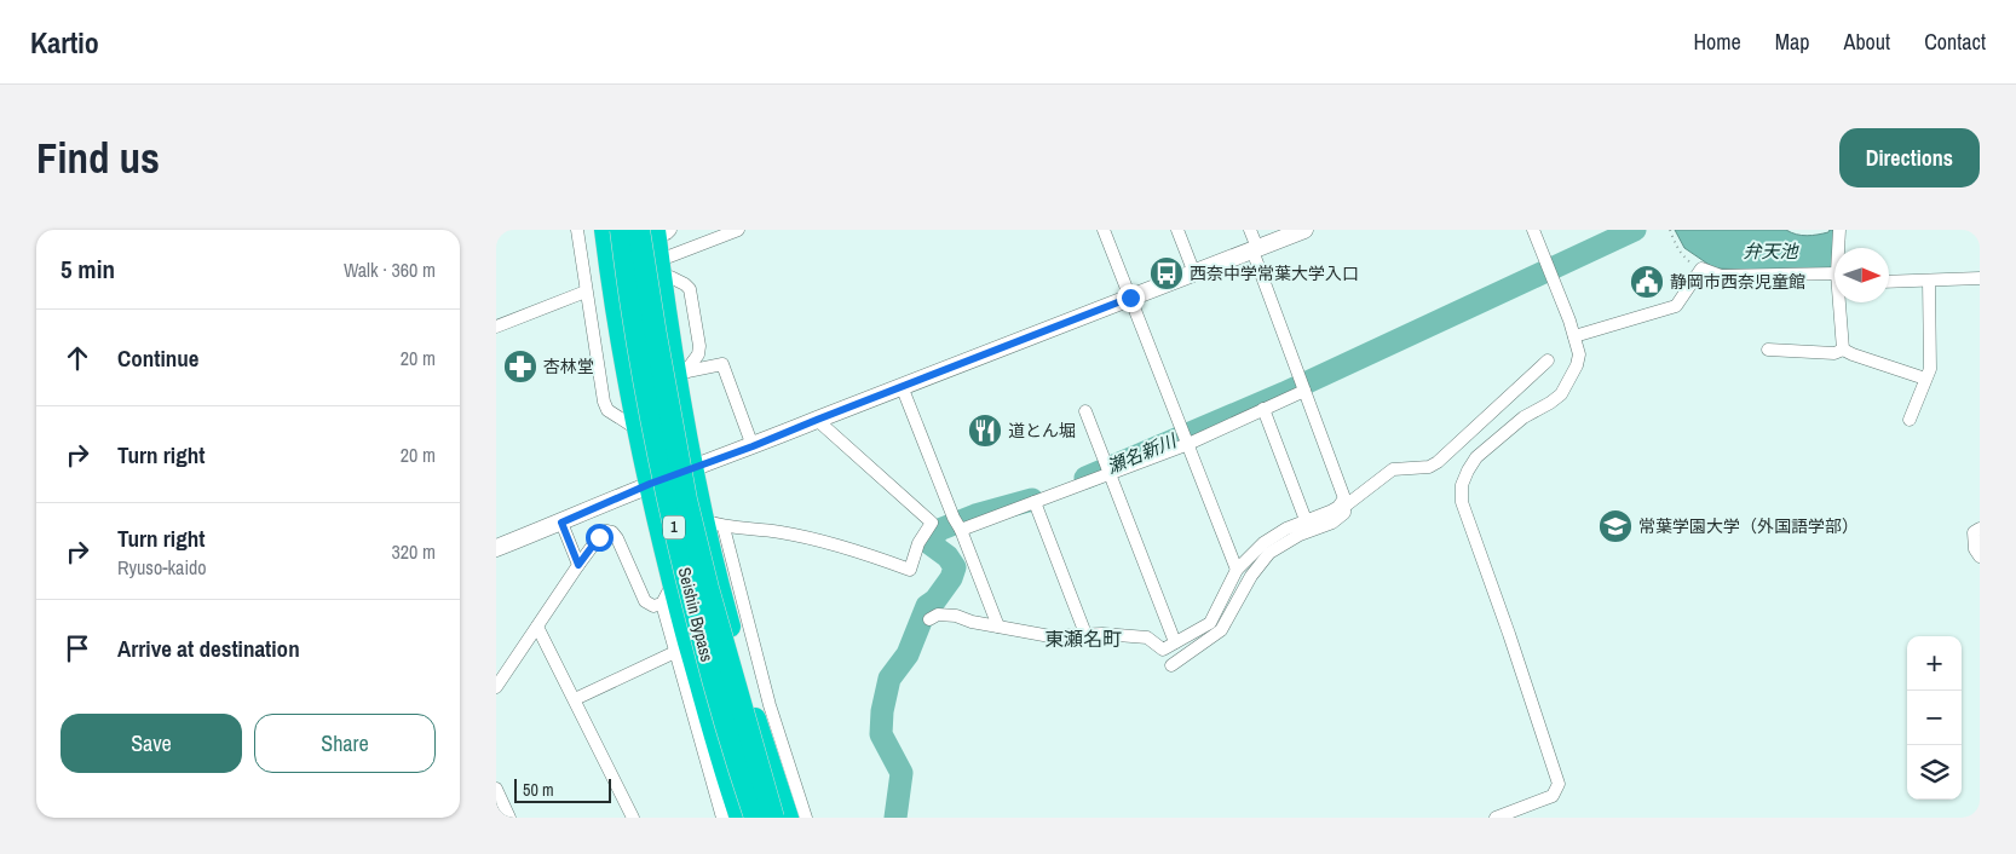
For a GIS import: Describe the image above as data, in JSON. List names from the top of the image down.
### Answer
{
  "streets": {
    "highway": ["1", "Seishin Bypass"]
  },
  "districts": ["東瀬名町"],
  "water": ["弁天池", "瀬名新川"],
  "places": {
    "bus stop": ["西奈中学常葉大学入口"],
    "public building": ["静岡市西奈児童館"],
    "pharmacy": ["杏林堂"],
    "restaurant": ["道とん堀"],
    "school or university": ["常葉学園大学（外国語学部）"]
  },
  "scale_bar": "50 m",
  "north": "right",
  "page": {
    "header": "Kartio",
    "nav": [
      "Home",
      "Map",
      "About",
      "Contact"
    ],
    "buttons": [
      "Directions",
      ["Save", "Share"]
    ],
    "title": "Find us",
    "heading": ["5 min", "Walk · 360 m"],
    "list": [
      ["Continue", "20 m"],
      ["Turn right", "20 m"],
      ["Turn right", "Ryuso-kaido", "320 m"],
      "Arrive at destination"
    ],
    "map_buttons": ["+", "−"],
    "scale": "50 m"
  }
}
